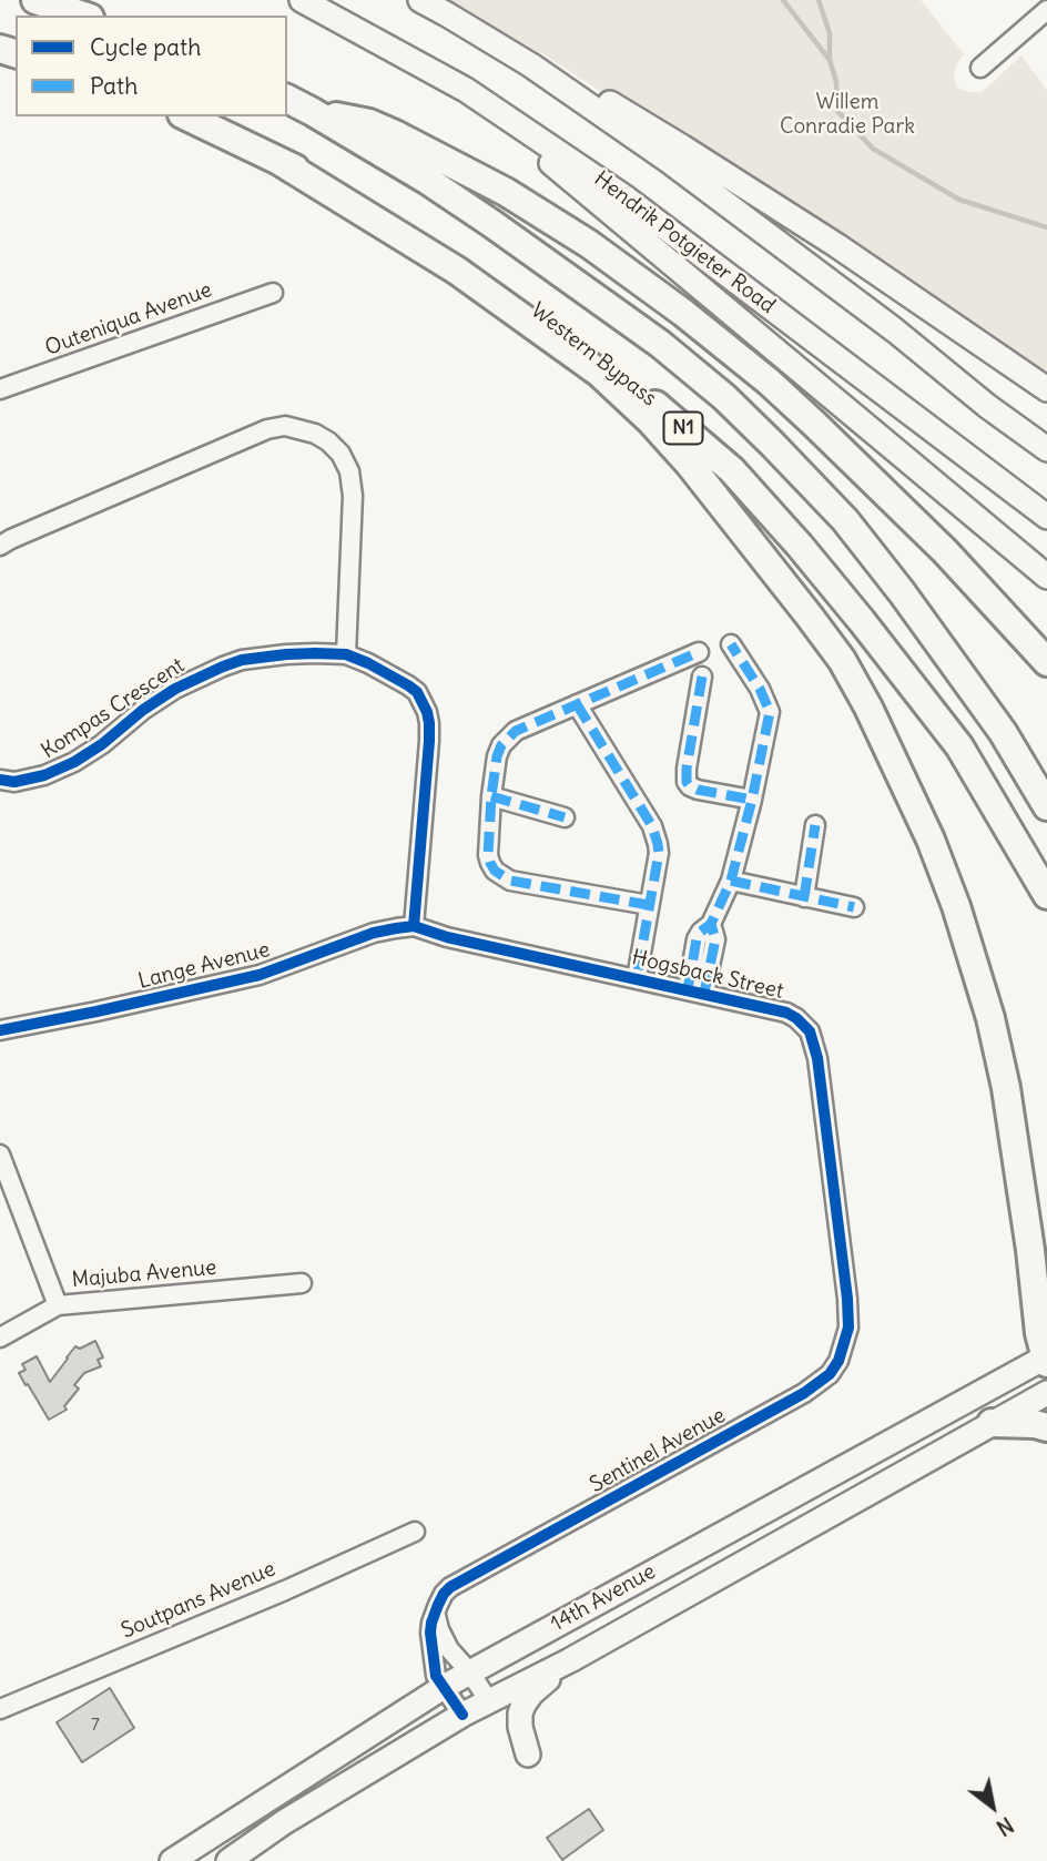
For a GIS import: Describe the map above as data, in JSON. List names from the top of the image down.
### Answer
{
  "streets": {
    "highway": ["Western Bypass", "N1"],
    "main road": ["Hendrik Potgieter Road", "14th Avenue"],
    "street": [
      "Outeniqua Avenue",
      "Kompas Crescent",
      "Lange Avenue",
      "Hogsback Street",
      "Majuba Avenue",
      "Sentinel Avenue",
      "Soutpans Avenue"
    ]
  },
  "crossings": [
    ["Kompas Crescent", "Lange Avenue"],
    ["Kompas Crescent", "Hogsback Street"],
    ["Lange Avenue", "Hogsback Street"],
    ["Hogsback Street", "Sentinel Avenue"]
  ],
  "parks": ["Willem Conradie Park"],
  "house_numbers": ["7"],
  "legend": ["Cycle path", "Path"],
  "north": "bottom right"
}
